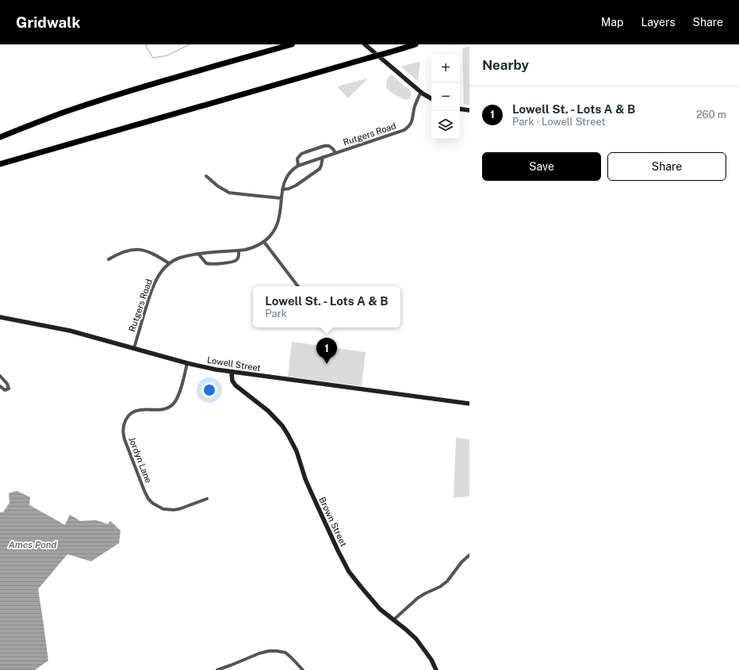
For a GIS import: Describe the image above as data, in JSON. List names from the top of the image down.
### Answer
{
  "streets": {
    "main road": ["Lowell Street", "Brown Street"],
    "street": ["Rutgers Road", "Jordyn Lane"]
  },
  "crossings": [
    ["Rutgers Road", "Lowell Street"],
    ["Lowell Street", "Jordyn Lane"],
    ["Lowell Street", "Brown Street"]
  ],
  "water": ["Ames Pond"],
  "page": {
    "header": "Gridwalk",
    "nav": ["Map", "Layers", "Share"],
    "heading": "Nearby",
    "map_buttons": ["+", "−"],
    "list": [
      {
        "mark": "1",
        "name": "Lowell St. - Lots A & B",
        "note": "Park · Lowell Street",
        "value": "260 m"
      }
    ],
    "buttons": ["Save", "Share"],
    "popup": ["Lowell St. - Lots A & B", "Park"],
    "pins": "1"
  }
}
